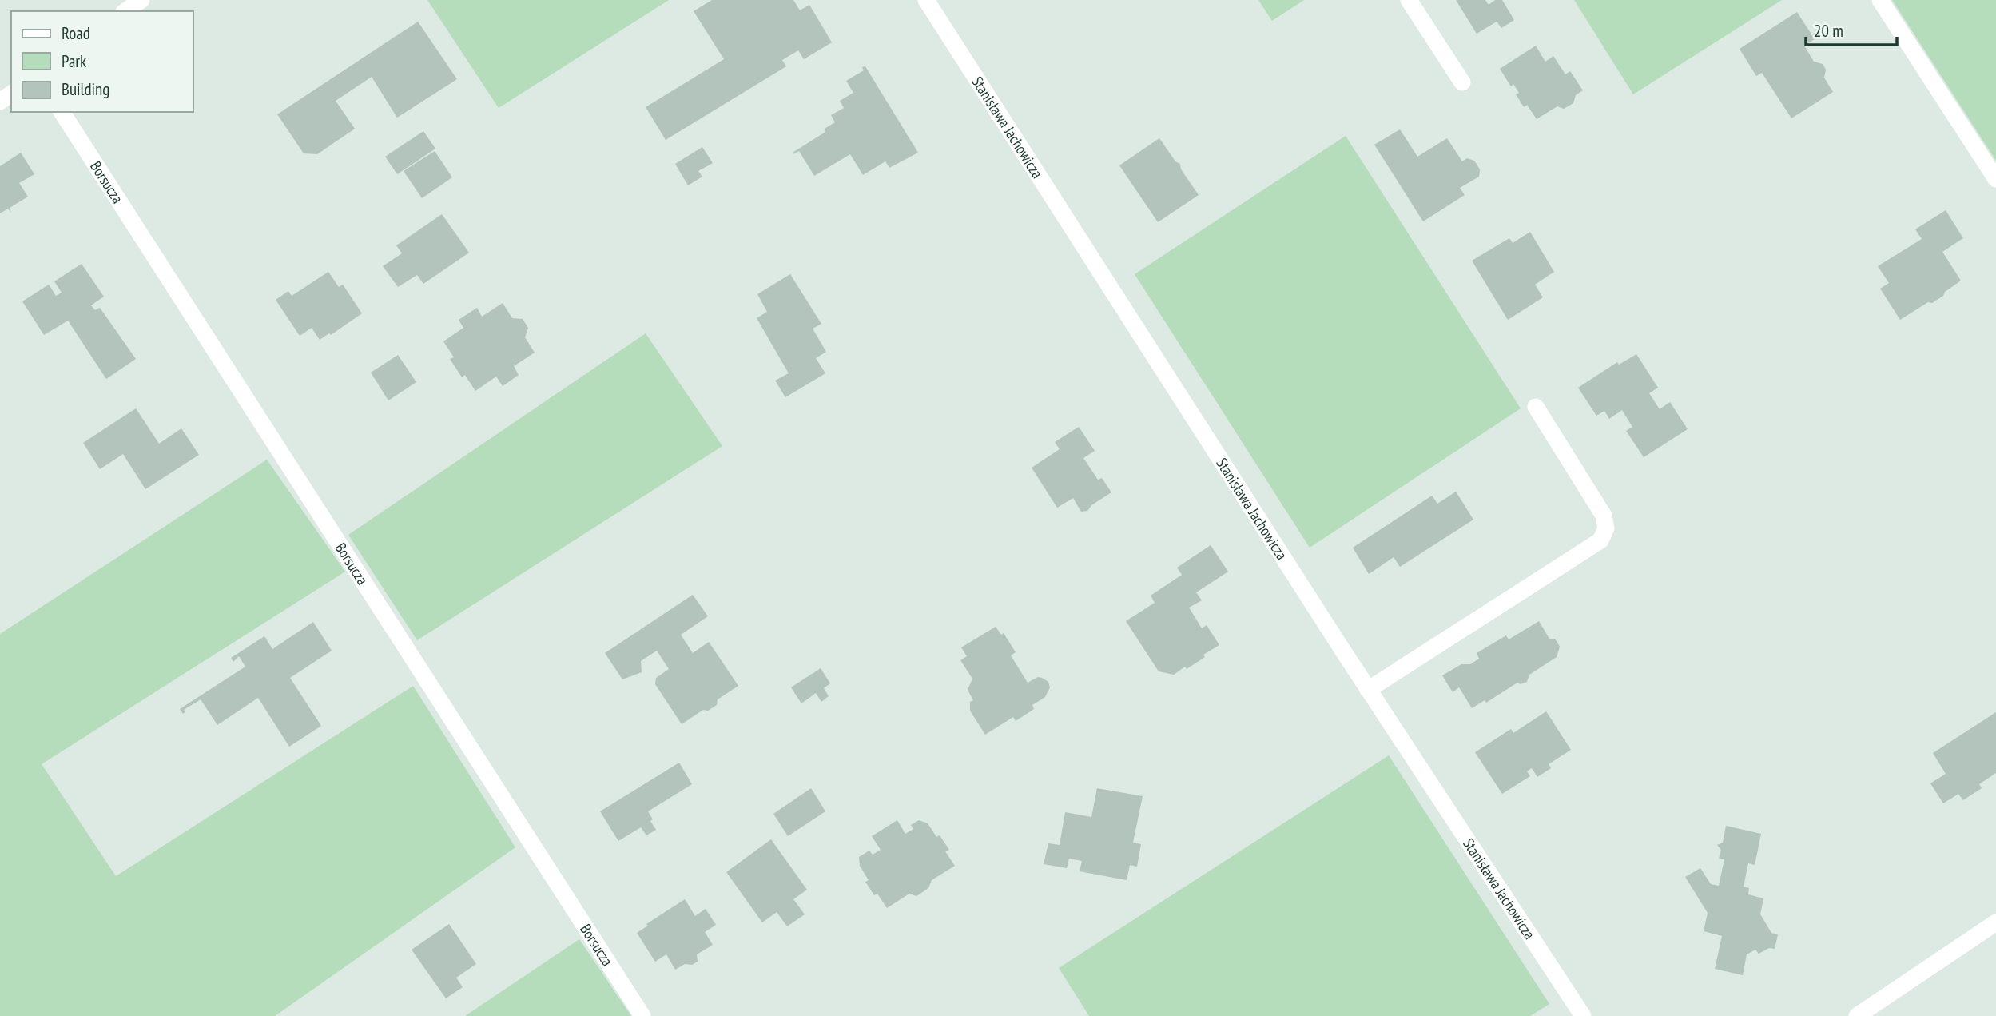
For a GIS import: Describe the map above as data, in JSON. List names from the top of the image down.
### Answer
{
  "streets": {
    "street": ["Stanisława Jachowicza", "Borsucza"]
  },
  "legend": ["Road", "Park", "Building"],
  "scale_bar": "20 m"
}
